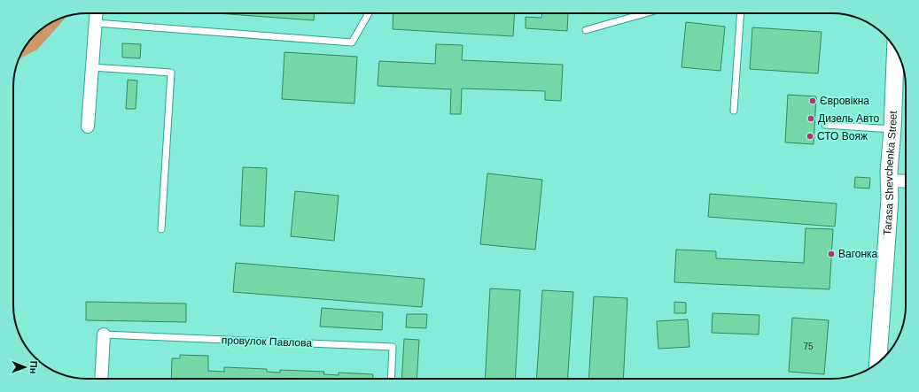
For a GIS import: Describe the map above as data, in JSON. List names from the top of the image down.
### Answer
{
  "streets": {
    "main road": ["Tarasa Shevchenka Street"],
    "lane": ["провулок Павлова"]
  },
  "places": [
    "Євровікна",
    "Дизель Авто",
    "СТО Вояж",
    "Вагонка"
  ],
  "house_numbers": ["75"],
  "north": "right"
}
